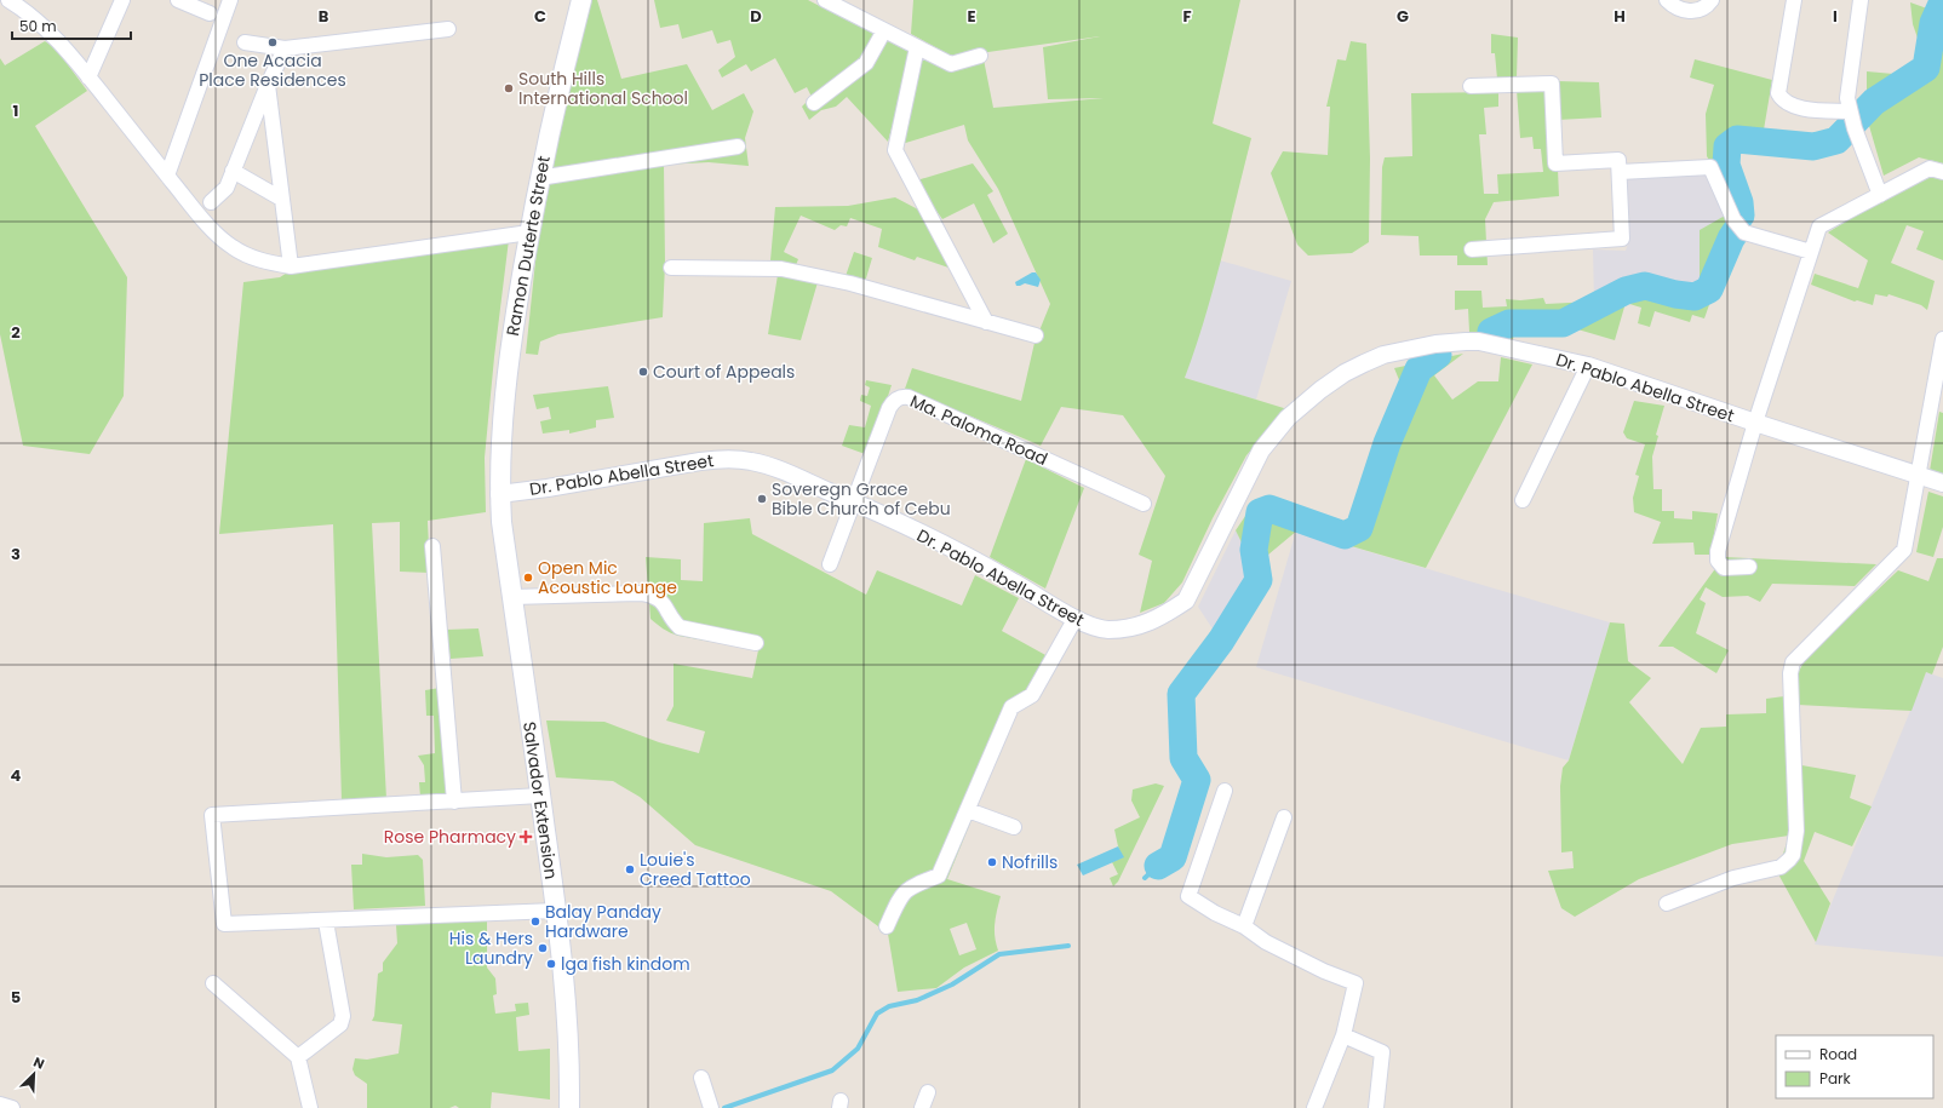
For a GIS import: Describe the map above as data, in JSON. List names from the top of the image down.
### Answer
{
  "streets": {
    "main road": ["Ramon Duterte Street", "Salvador Extension"],
    "street": ["Dr. Pablo Abella Street", "Ma. Paloma Road"]
  },
  "crossings": [
    ["Ramon Duterte Street", "Dr. Pablo Abella Street"],
    ["Ramon Duterte Street", "Salvador Extension"],
    ["Dr. Pablo Abella Street", "Ma. Paloma Road"],
    ["Dr. Pablo Abella Street", "Salvador Extension"]
  ],
  "places": {
    "other": [
      "One Acacia Place Residences",
      "South Hills International School",
      "Court of Appeals",
      "Soveregn Grace Bible Church of Cebu",
      "Open Mic Acoustic Lounge",
      "Nofrills",
      "Louie's Creed Tattoo",
      "Balay Panday Hardware",
      "His & Hers Laundry",
      "lga fish kindom"
    ],
    "health": ["Rose Pharmacy"]
  },
  "legend": ["Road", "Park"],
  "scale_bar": "50 m",
  "north": "top right",
  "grid": {
    "columns": [
      "B",
      "C",
      "D",
      "E",
      "F",
      "G",
      "H",
      "I"
    ],
    "rows": [
      "1",
      "2",
      "3",
      "4",
      "5"
    ]
  }
}
